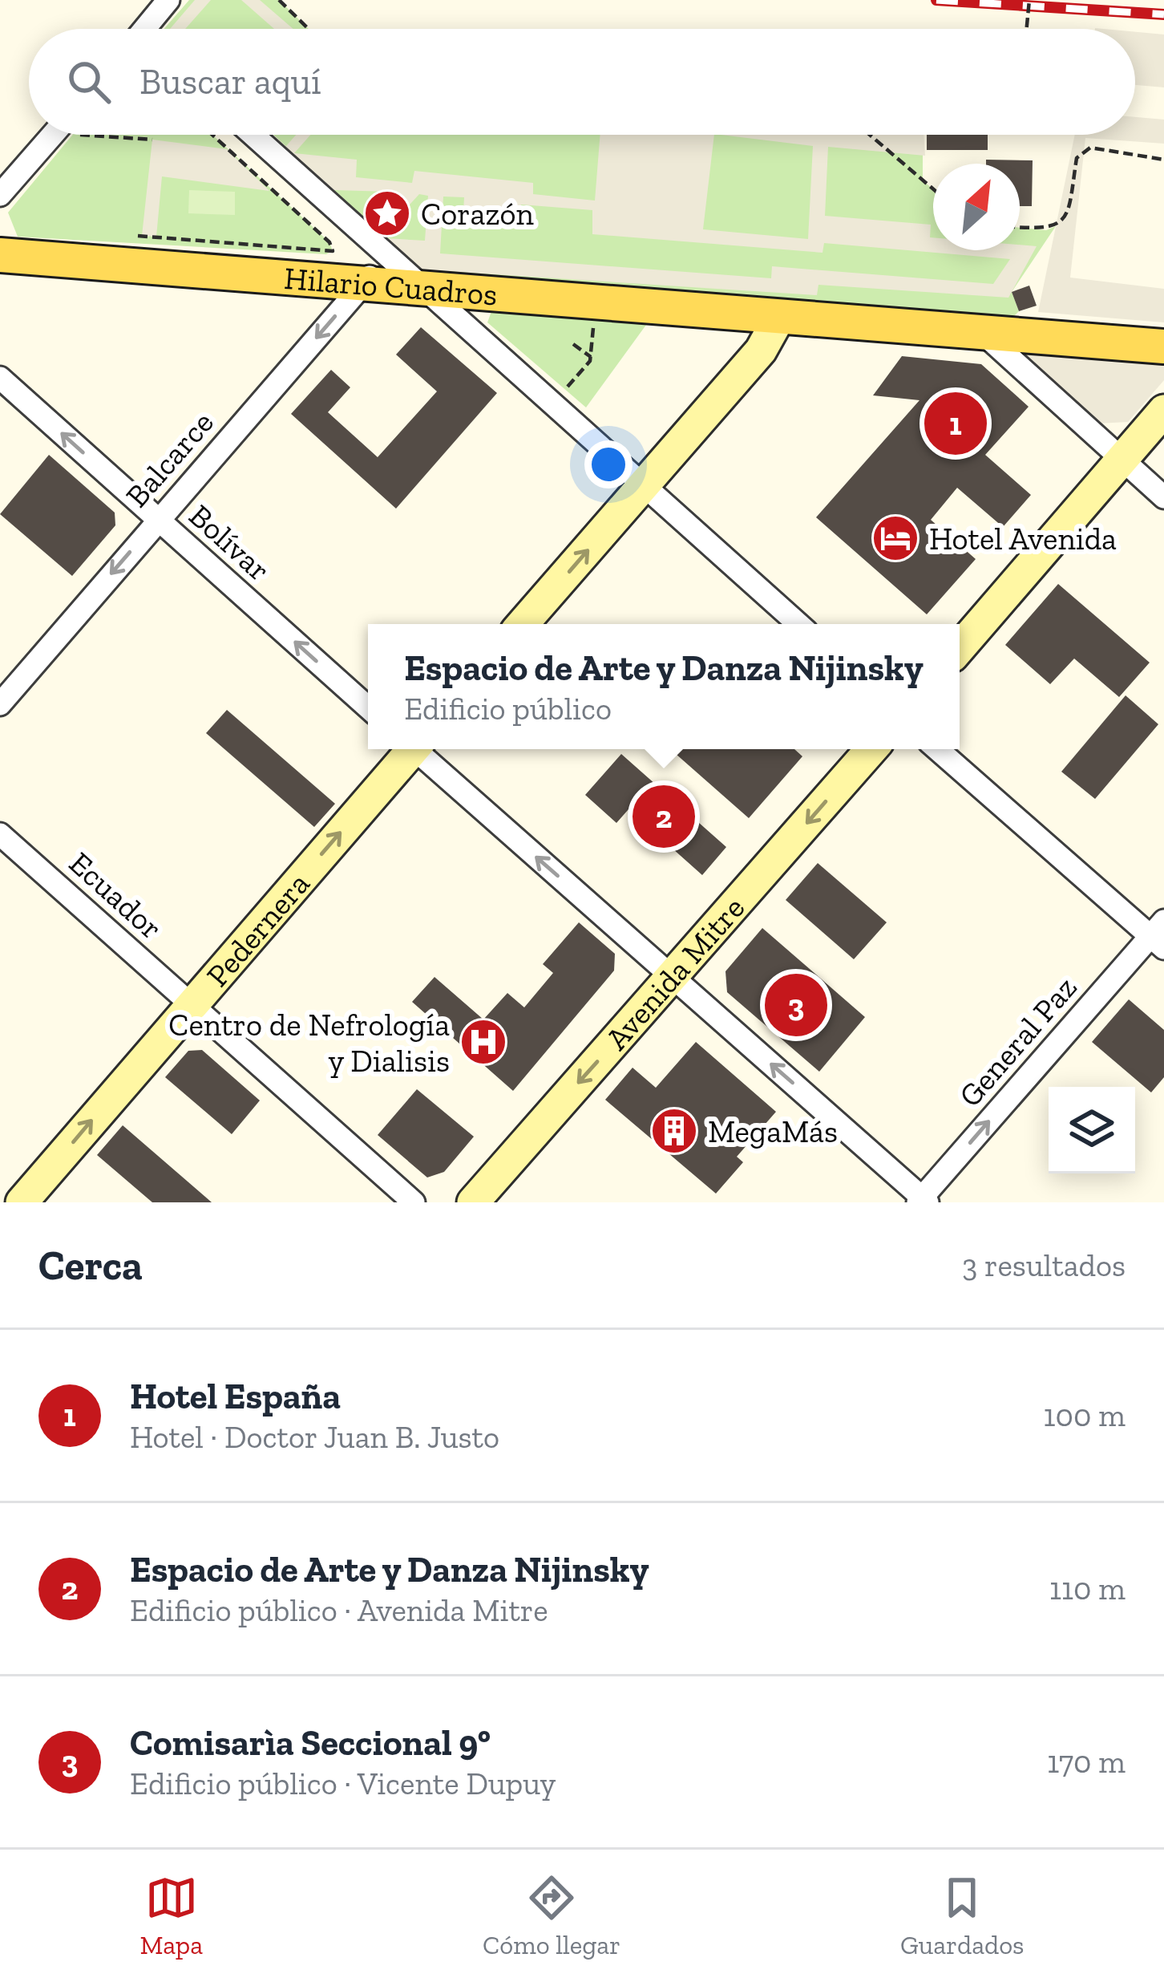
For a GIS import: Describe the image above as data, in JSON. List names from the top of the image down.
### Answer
{
  "streets": {
    "main road": ["Hilario Cuadros"],
    "street": [
      "Balcarce",
      "Bolívar",
      "Ecuador",
      "Pedernera",
      "Avenida Mitre",
      "General Paz"
    ]
  },
  "crossings": [
    ["Hilario Cuadros", "Balcarce"],
    ["Balcarce", "Bolívar"],
    ["Ecuador", "Pedernera"]
  ],
  "one_way": [
    "Balcarce",
    "Bolívar",
    "Pedernera",
    "Avenida Mitre",
    "General Paz"
  ],
  "places": {
    "place": ["Corazón"],
    "hotel": ["Hotel Avenida"],
    "hospital": ["Centro de Nefrología y Dialisis"],
    "building": ["MegaMás"]
  },
  "north": "top right",
  "page": {
    "search": "Buscar aquí",
    "pins": ["1", "2", "3"],
    "popup": ["Espacio de Arte y Danza Nijinsky", "Edificio público"],
    "heading": ["Cerca", "3 resultados"],
    "list": [
      {
        "mark": "1",
        "name": "Hotel España",
        "note": "Hotel · Doctor Juan B. Justo",
        "value": "100 m"
      },
      {
        "mark": "2",
        "name": "Espacio de Arte y Danza Nijinsky",
        "note": "Edificio público · Avenida Mitre",
        "value": "110 m"
      },
      {
        "mark": "3",
        "name": "Comisarìa Seccional 9°",
        "note": "Edificio público · Vicente Dupuy",
        "value": "170 m"
      }
    ],
    "nav": ["Mapa", "Cómo llegar", "Guardados"]
  }
}
